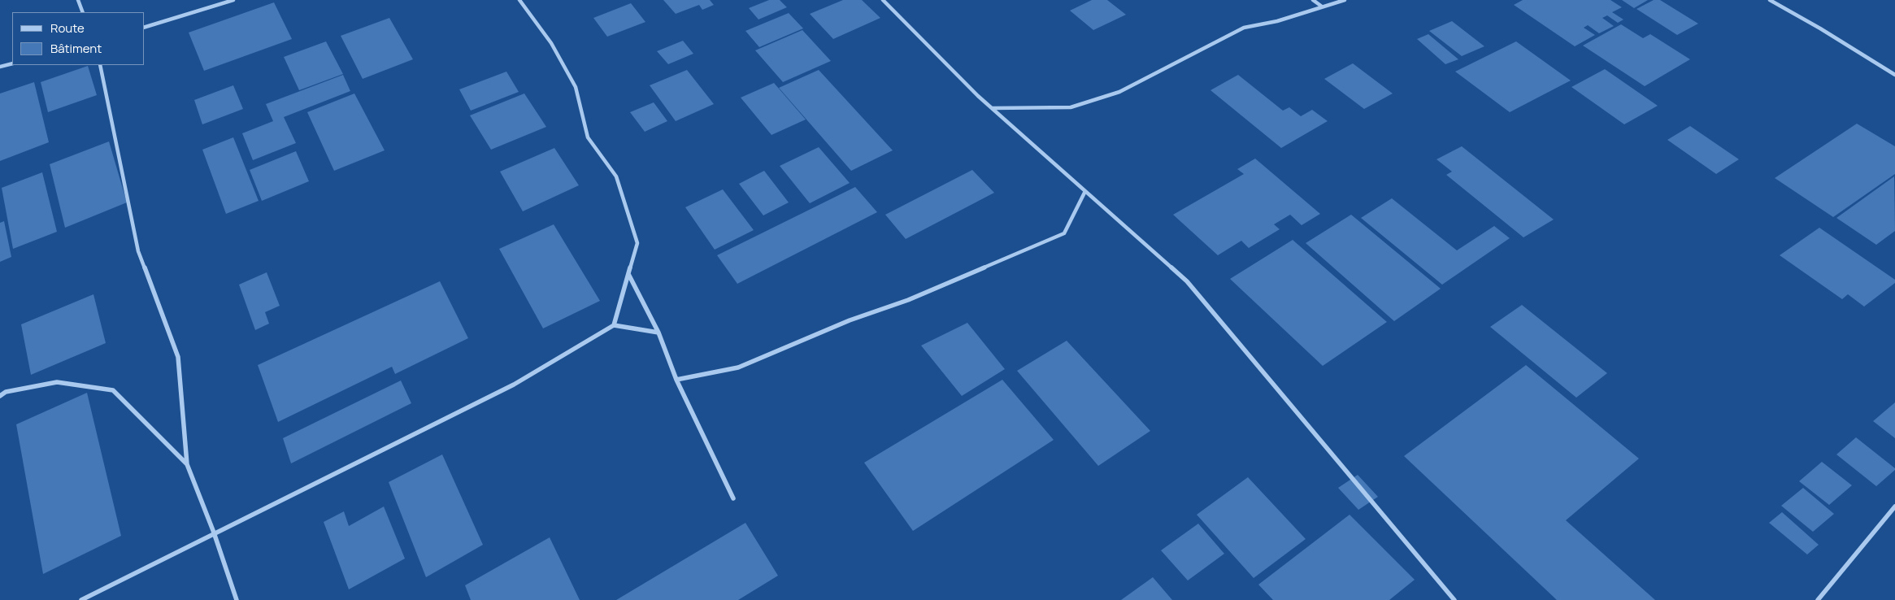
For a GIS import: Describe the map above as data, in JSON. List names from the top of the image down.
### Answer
{
  "legend": ["Route", "Bâtiment"]
}
